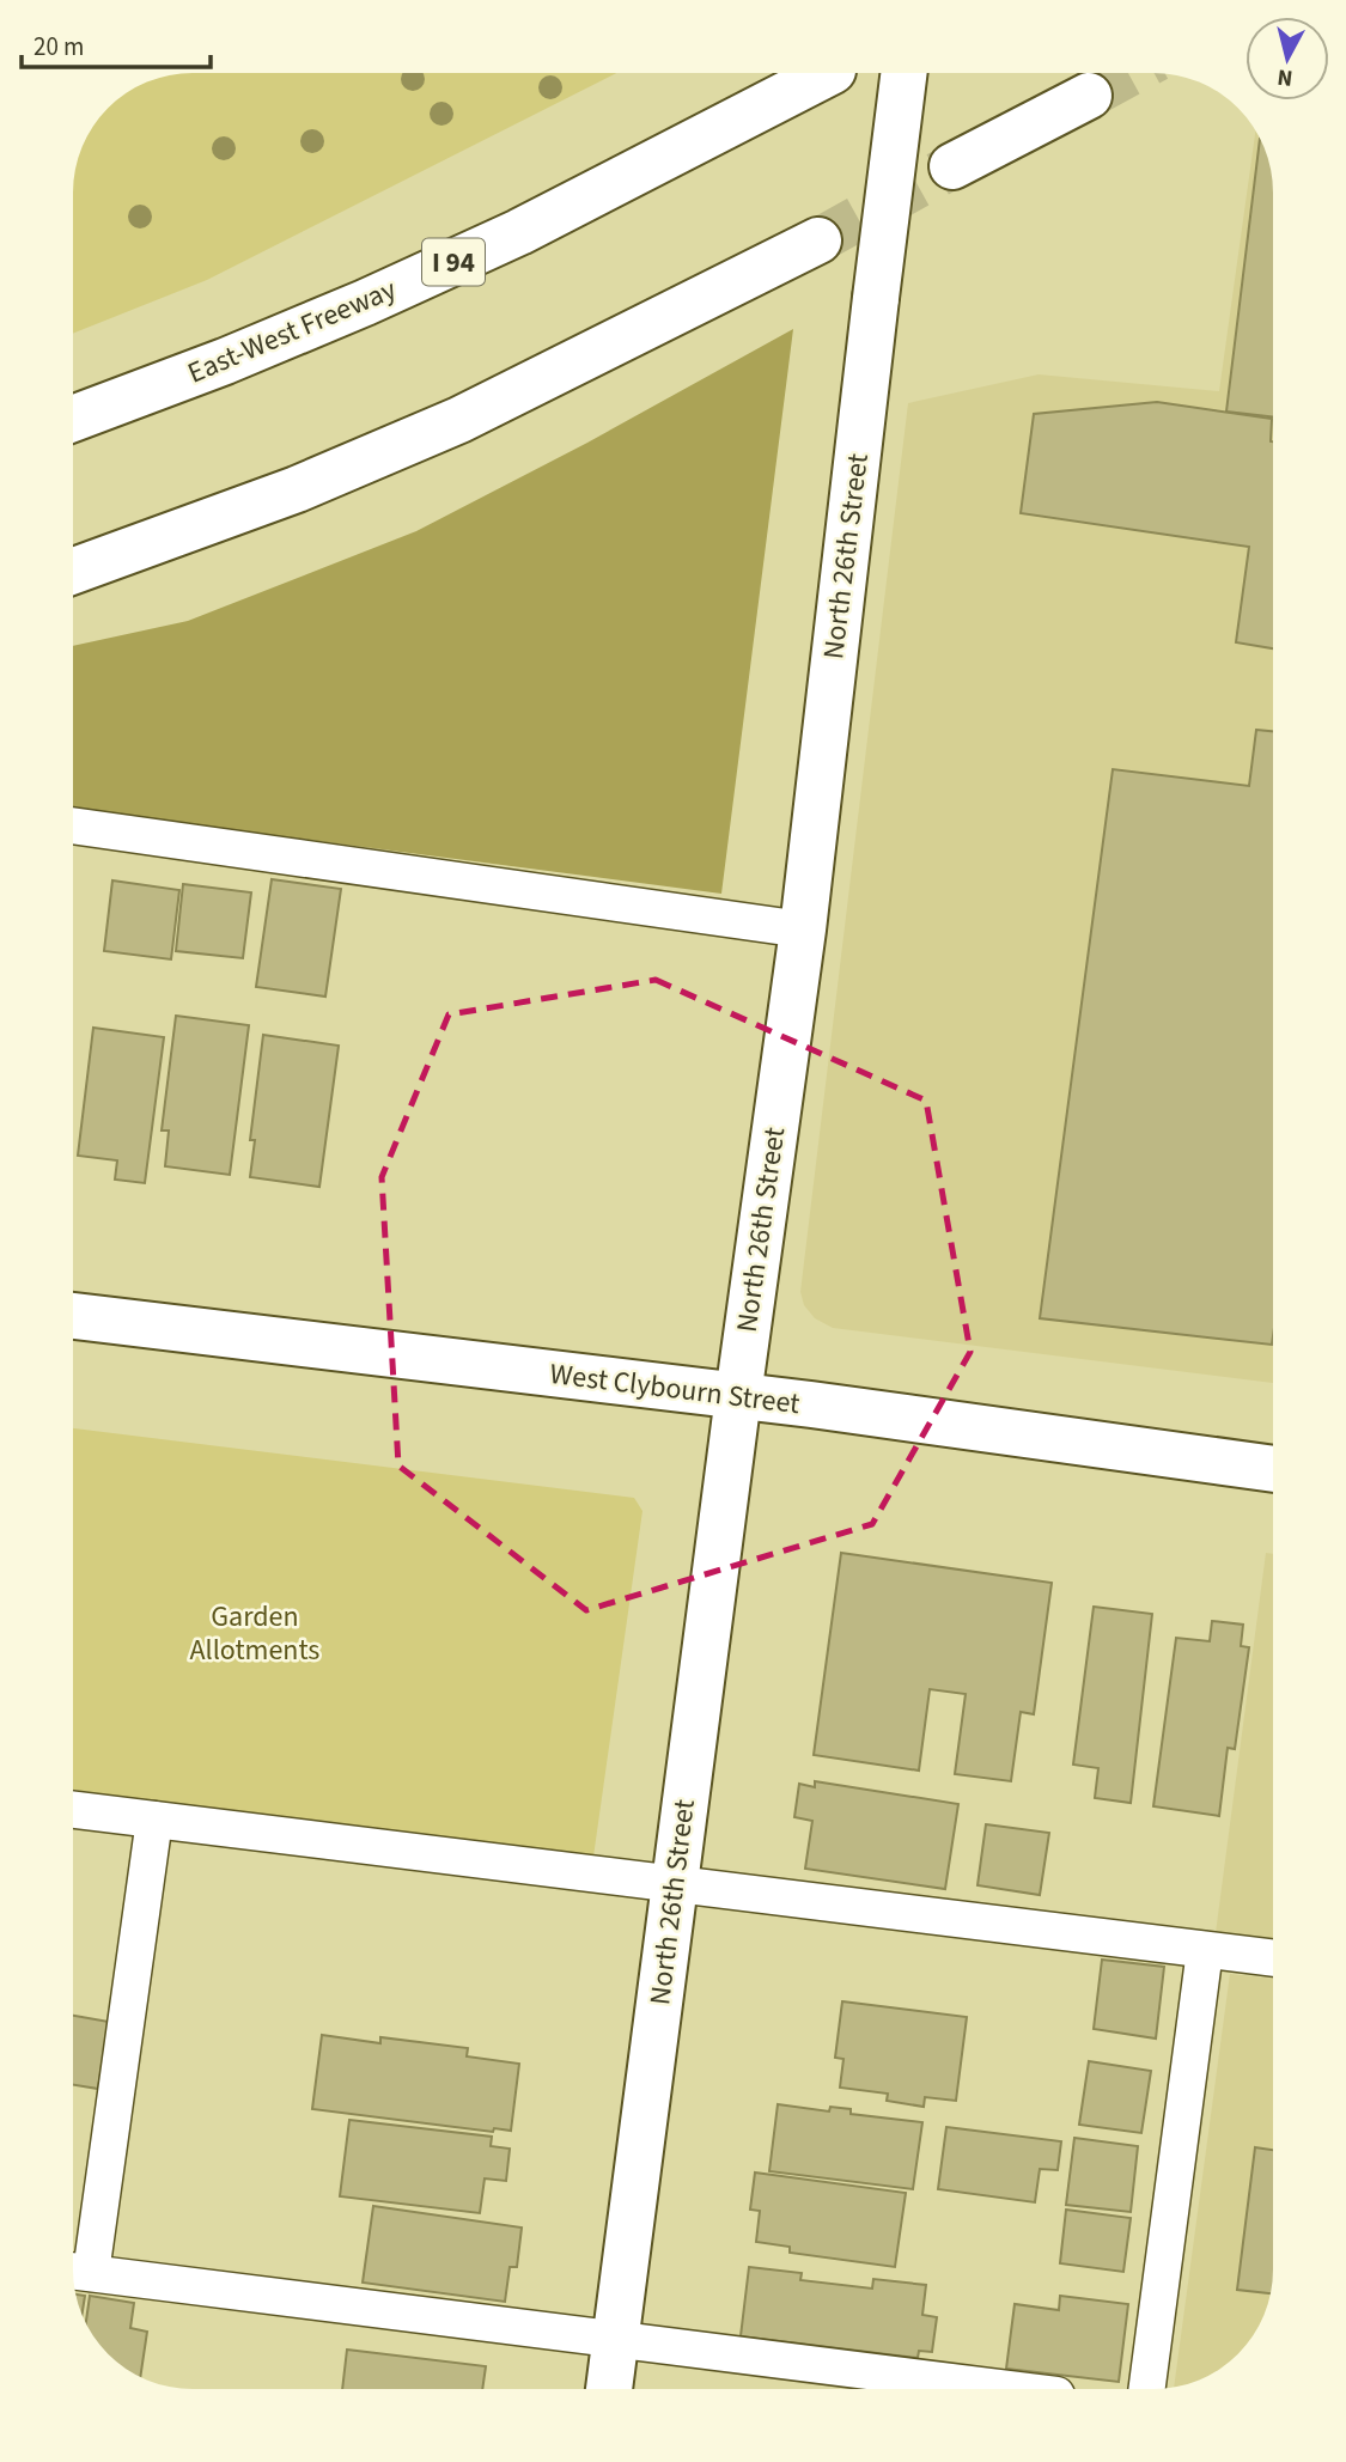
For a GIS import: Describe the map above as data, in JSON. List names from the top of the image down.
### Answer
{
  "streets": {
    "main road": [
      "I 94",
      "East-West Freeway",
      "North 26th Street",
      "West Clybourn Street"
    ]
  },
  "crossings": [
    ["North 26th Street", "West Clybourn Street"]
  ],
  "parks": ["Garden Allotments"],
  "scale_bar": "20 m",
  "north": "bottom"
}
